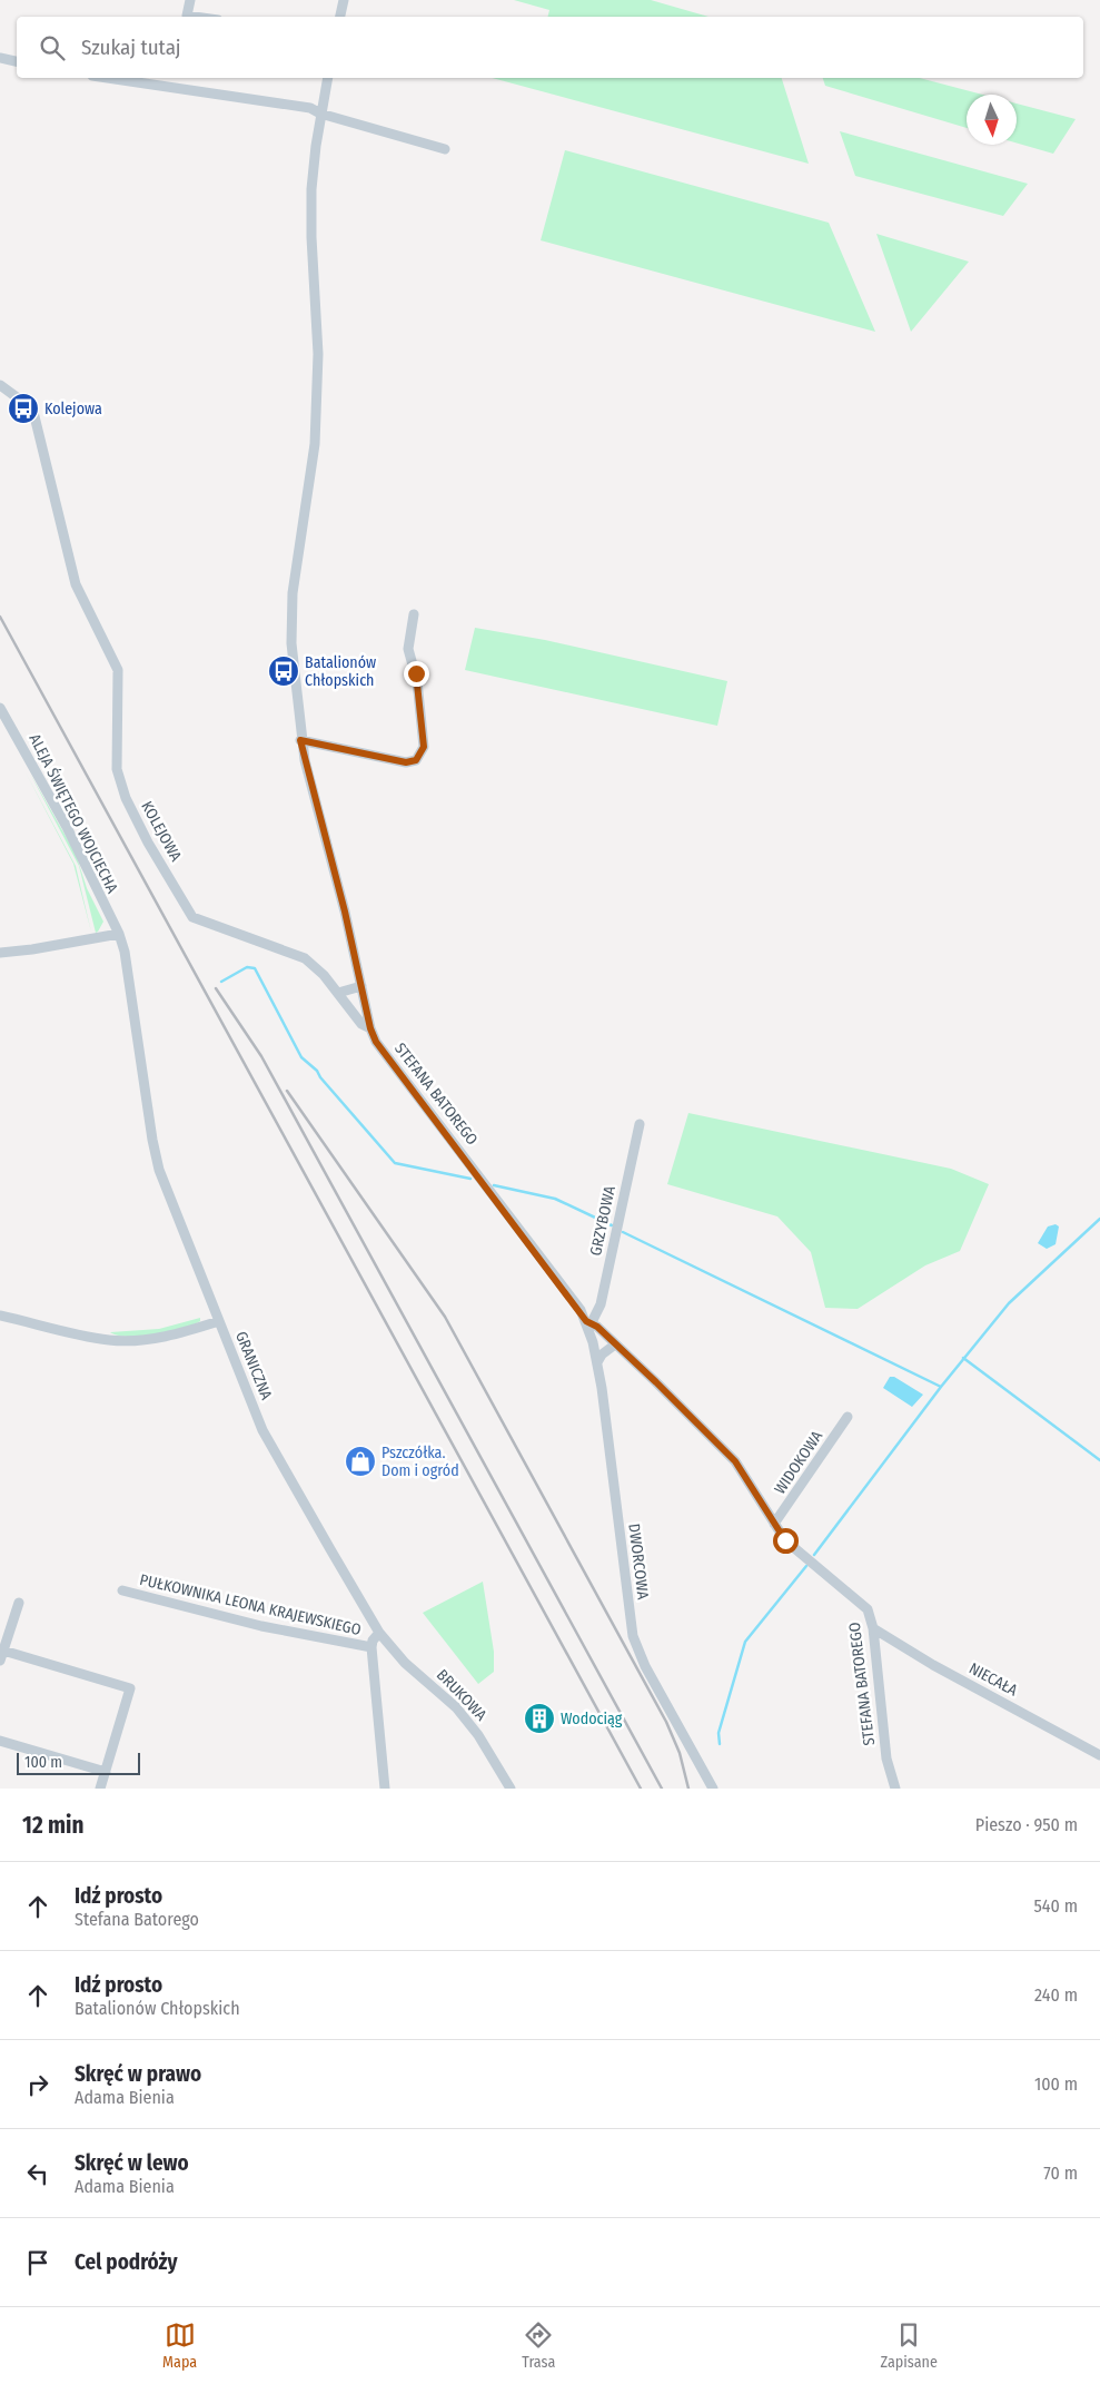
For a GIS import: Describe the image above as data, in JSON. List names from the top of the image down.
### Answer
{
  "streets": {
    "street": [
      "ALEJA ŚWIĘTEGO WOJCIECHA",
      "KOLEJOWA",
      "STEFANA BATOREGO",
      "GRZYBOWA",
      "GRANICZNA",
      "WIDOKOWA",
      "DWORCOWA",
      "PUŁKOWNIKA LEONA KRAJEWSKIEGO",
      "NIECAŁA",
      "BRUKOWA"
    ]
  },
  "crossings": [
    ["ALEJA ŚWIĘTEGO WOJCIECHA", "GRANICZNA"],
    ["KOLEJOWA", "STEFANA BATOREGO"],
    ["STEFANA BATOREGO", "GRZYBOWA"],
    ["STEFANA BATOREGO", "WIDOKOWA"],
    ["STEFANA BATOREGO", "DWORCOWA"],
    ["STEFANA BATOREGO", "NIECAŁA"],
    ["GRZYBOWA", "DWORCOWA"],
    ["GRANICZNA", "BRUKOWA"]
  ],
  "places": {
    "bus stop": ["Kolejowa", "Batalionów Chłopskich"],
    "shop": ["Pszczółka. Dom i ogród"],
    "building": ["Wodociąg"]
  },
  "scale_bar": "100 m",
  "north": "bottom",
  "page": {
    "search": "Szukaj tutaj",
    "scale": "100 m",
    "heading": ["12 min", "Pieszo · 950 m"],
    "list": [
      ["Idź prosto", "Stefana Batorego", "540 m"],
      ["Idź prosto", "Batalionów Chłopskich", "240 m"],
      ["Skręć w prawo", "Adama Bienia", "100 m"],
      ["Skręć w lewo", "Adama Bienia", "70 m"],
      "Cel podróży"
    ],
    "nav": ["Mapa", "Trasa", "Zapisane"]
  }
}
